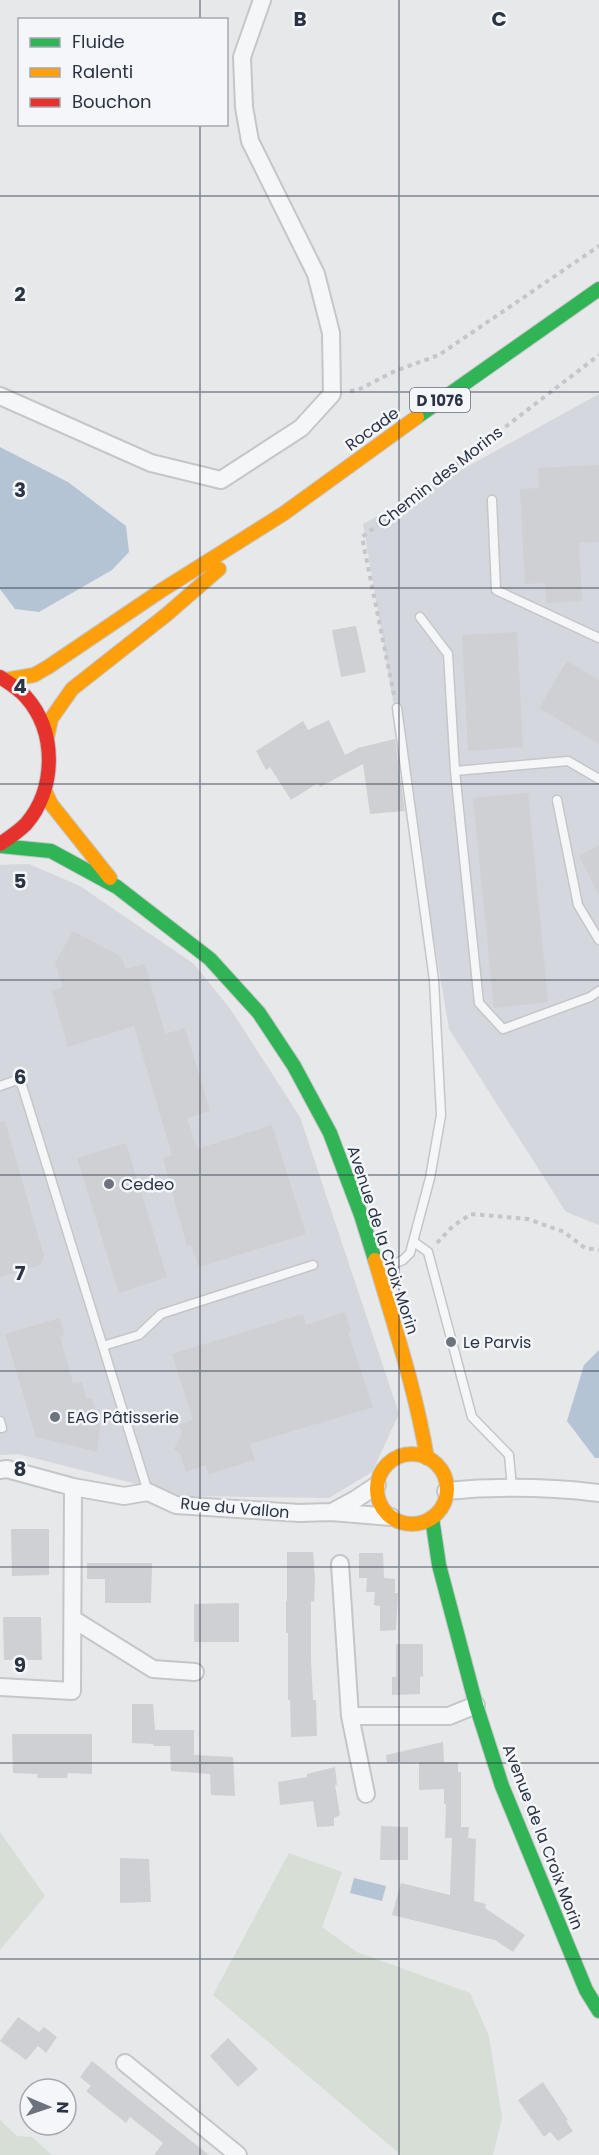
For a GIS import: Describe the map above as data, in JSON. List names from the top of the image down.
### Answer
{
  "streets": {
    "main road": ["D 1076", "Rocade", "Avenue de la Croix Morin"],
    "street": ["Rue du Vallon"],
    "path": ["Chemin des Morins"]
  },
  "crossings": [
    ["Avenue de la Croix Morin", "Rue du Vallon"]
  ],
  "places": ["Cedeo", "Le Parvis", "EAG Pâtisserie"],
  "legend": ["Fluide", "Ralenti", "Bouchon"],
  "north": "right",
  "grid": {
    "columns": ["B", "C"],
    "rows": [
      "2",
      "3",
      "4",
      "5",
      "6",
      "7",
      "8",
      "9"
    ]
  }
}
